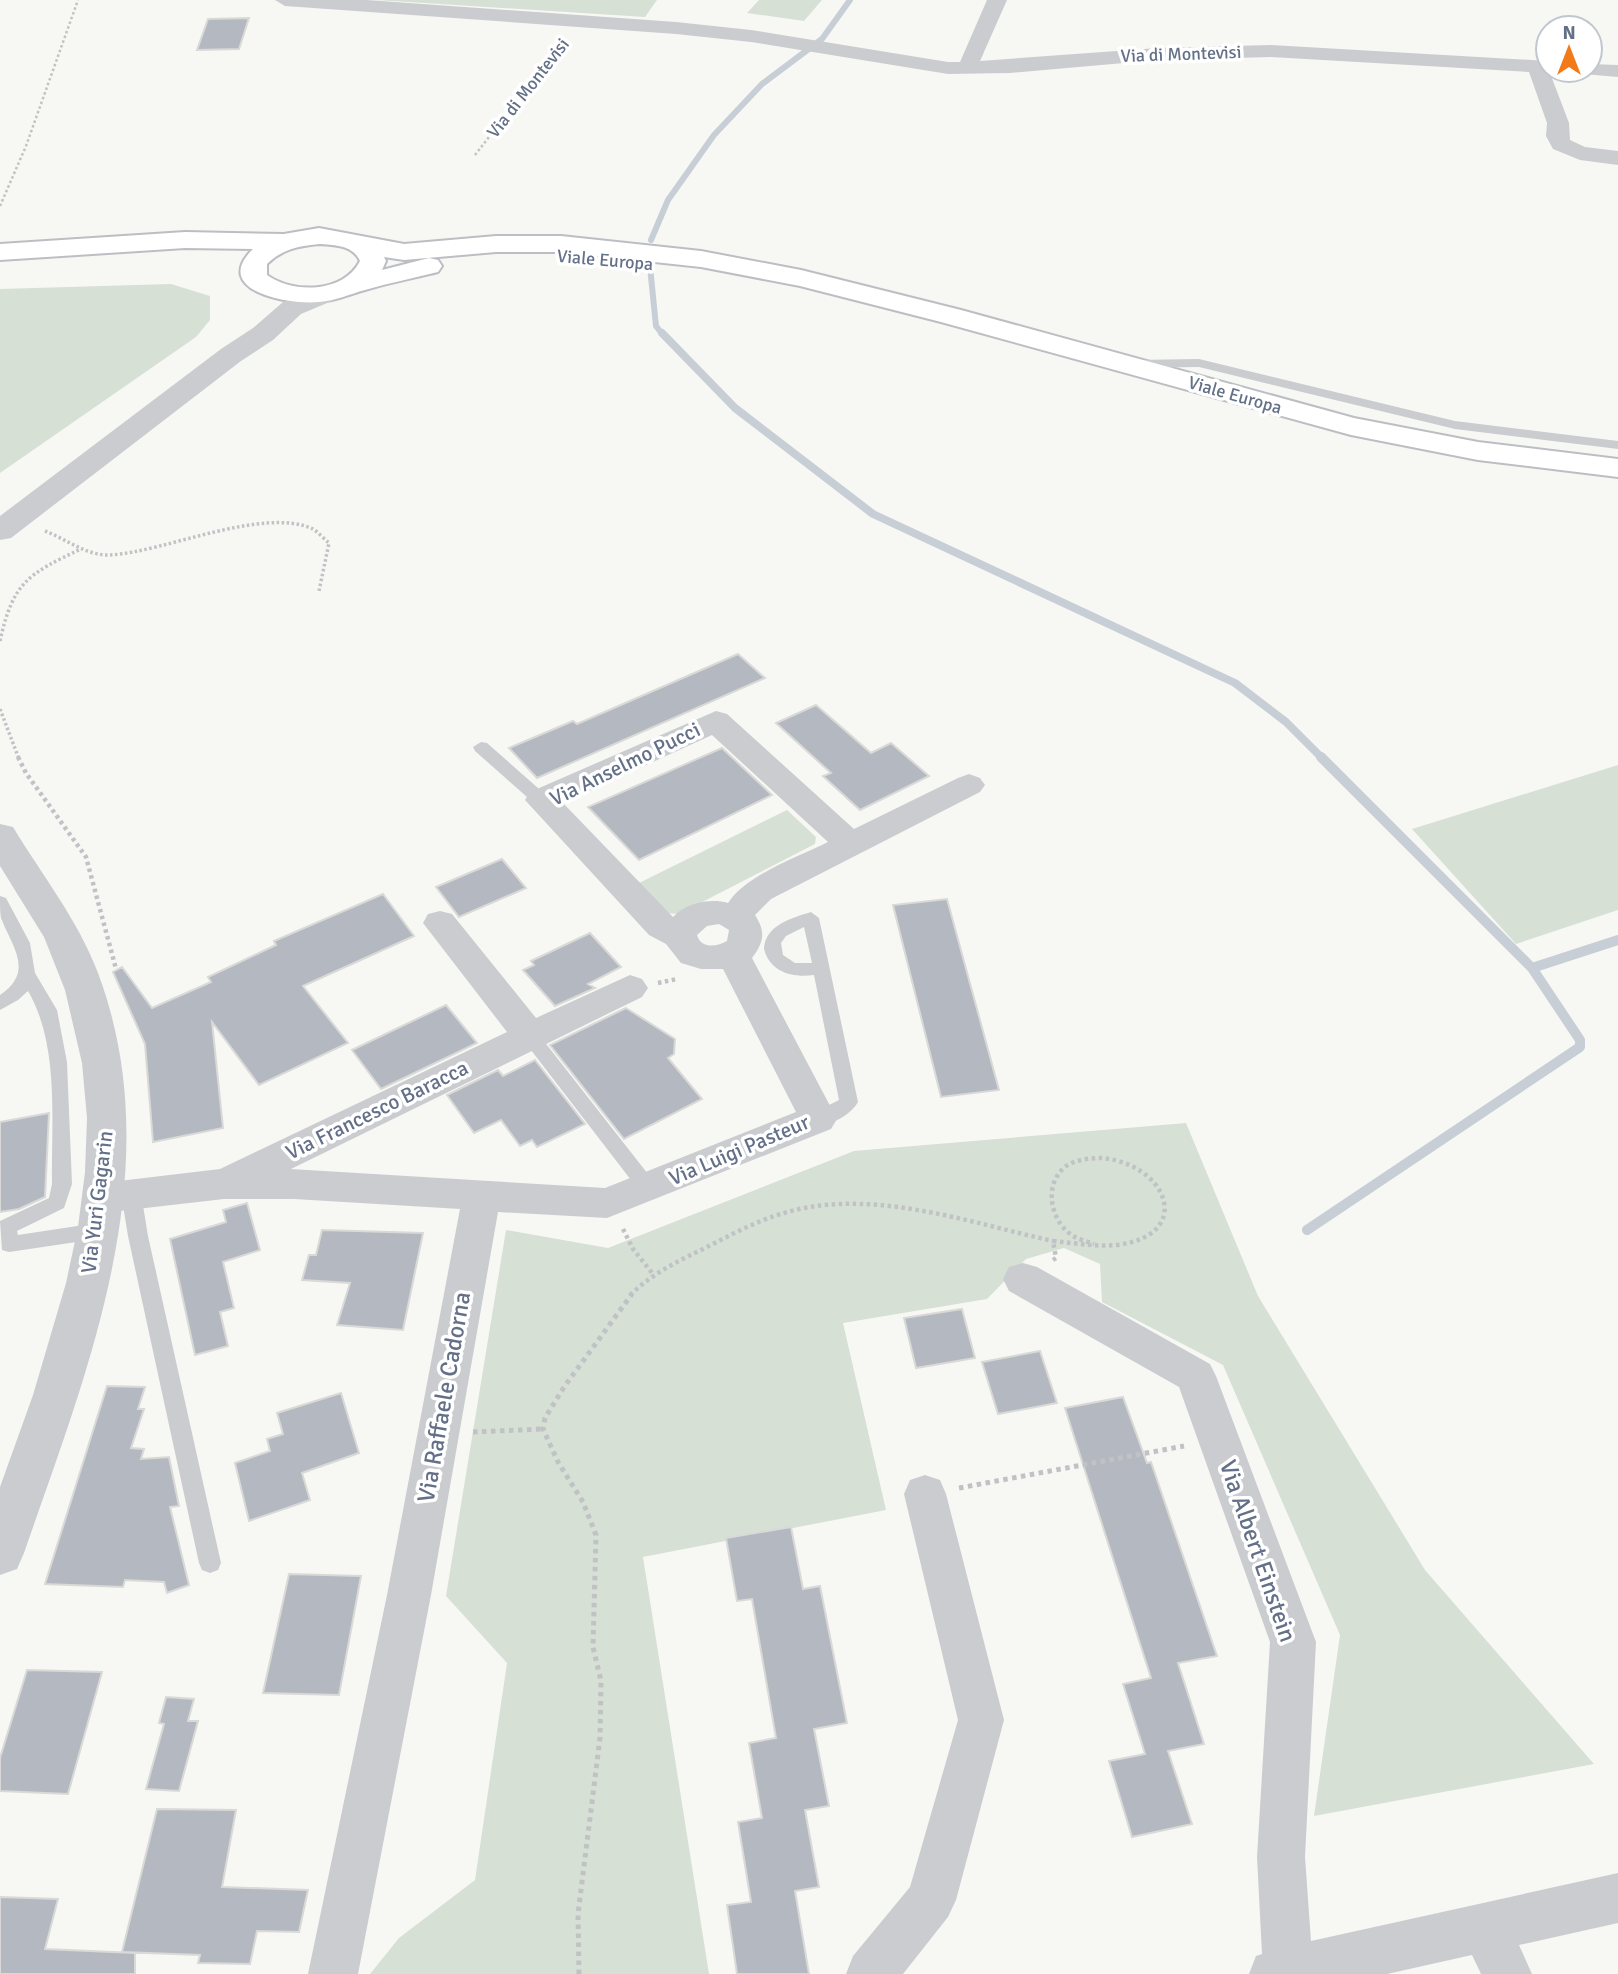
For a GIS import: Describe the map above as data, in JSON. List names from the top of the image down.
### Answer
{
  "streets": {
    "main road": ["Viale Europa"],
    "street": [
      "Via di Montevisi",
      "Via Anselmo Pucci",
      "Via Francesco Baracca",
      "Via Luigi Pasteur",
      "Via Yuri Gagarin",
      "Via Raffaele Cadorna",
      "Via Albert Einstein"
    ]
  },
  "crossings": [
    ["Via Anselmo Pucci", "Via Luigi Pasteur"],
    ["Via Luigi Pasteur", "Via Raffaele Cadorna"]
  ],
  "north": "top"
}
